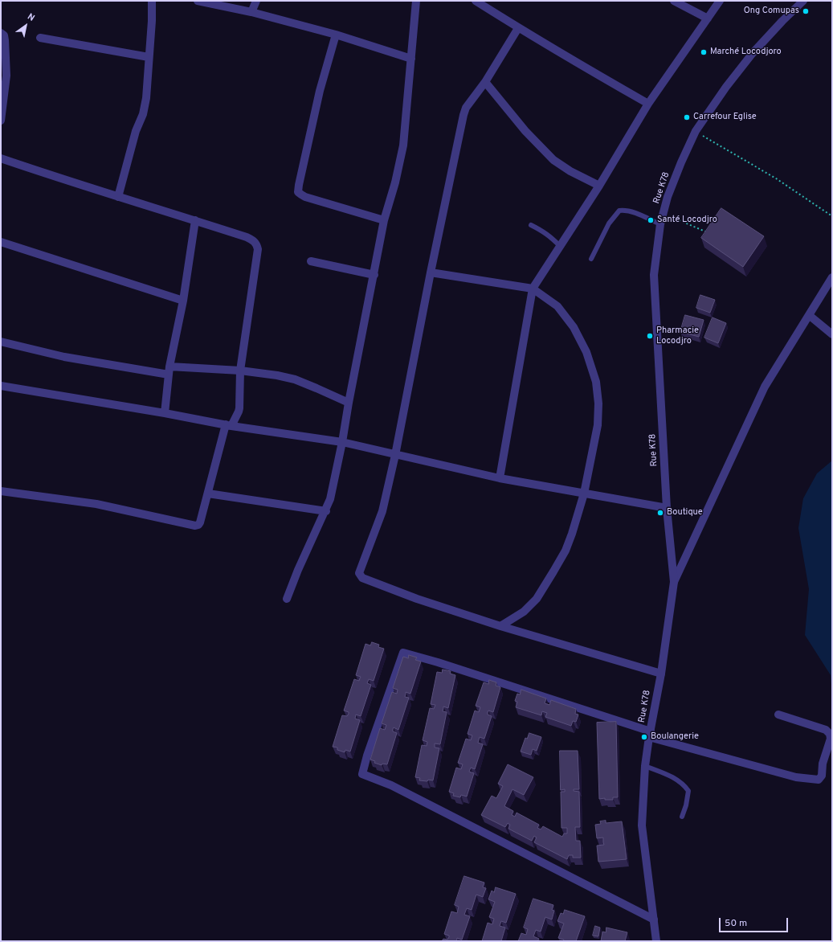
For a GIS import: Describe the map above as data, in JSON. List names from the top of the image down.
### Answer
{
  "streets": {
    "street": ["Rue K78"]
  },
  "places": [
    "Ong Comupas",
    "Marché Locodjoro",
    "Carrefour Eglise",
    "Santé Locodjro",
    "Pharmacie Locodjro",
    "Boutique",
    "Boulangerie"
  ],
  "scale_bar": "50 m",
  "north": "top right"
}
